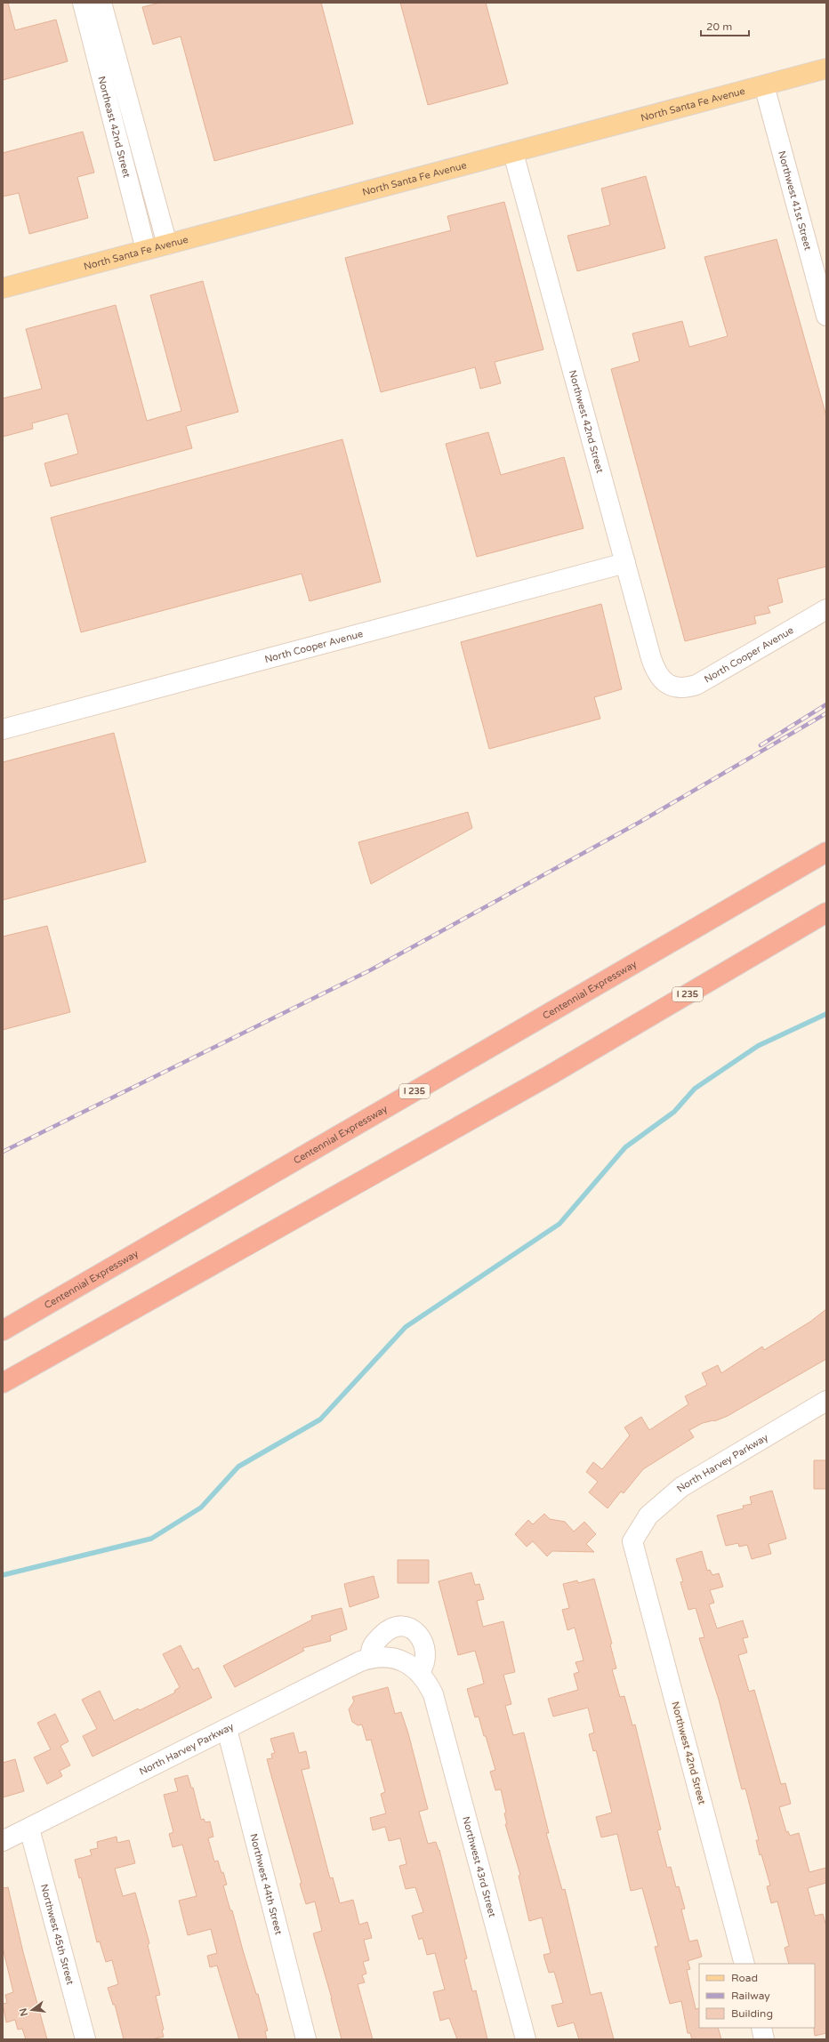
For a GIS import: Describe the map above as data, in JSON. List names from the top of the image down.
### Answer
{
  "streets": {
    "highway": ["Centennial Expressway", "I 235"],
    "main road": ["North Santa Fe Avenue"],
    "street": [
      "Northeast 42nd Street",
      "Northwest 41st Street",
      "Northwest 42nd Street",
      "North Cooper Avenue",
      "North Harvey Parkway",
      "Northwest 43rd Street",
      "Northwest 44th Street",
      "Northwest 45th Street"
    ]
  },
  "crossings": [
    ["North Santa Fe Avenue", "Northeast 42nd Street"],
    ["North Santa Fe Avenue", "Northwest 41st Street"],
    ["North Santa Fe Avenue", "Northwest 42nd Street"],
    ["Northwest 42nd Street", "North Cooper Avenue"],
    ["Northwest 42nd Street", "North Harvey Parkway"],
    ["North Harvey Parkway", "Northwest 43rd Street"],
    ["North Harvey Parkway", "Northwest 44th Street"],
    ["North Harvey Parkway", "Northwest 45th Street"]
  ],
  "legend": ["Road", "Railway", "Building"],
  "scale_bar": "20 m",
  "north": "left"
}
